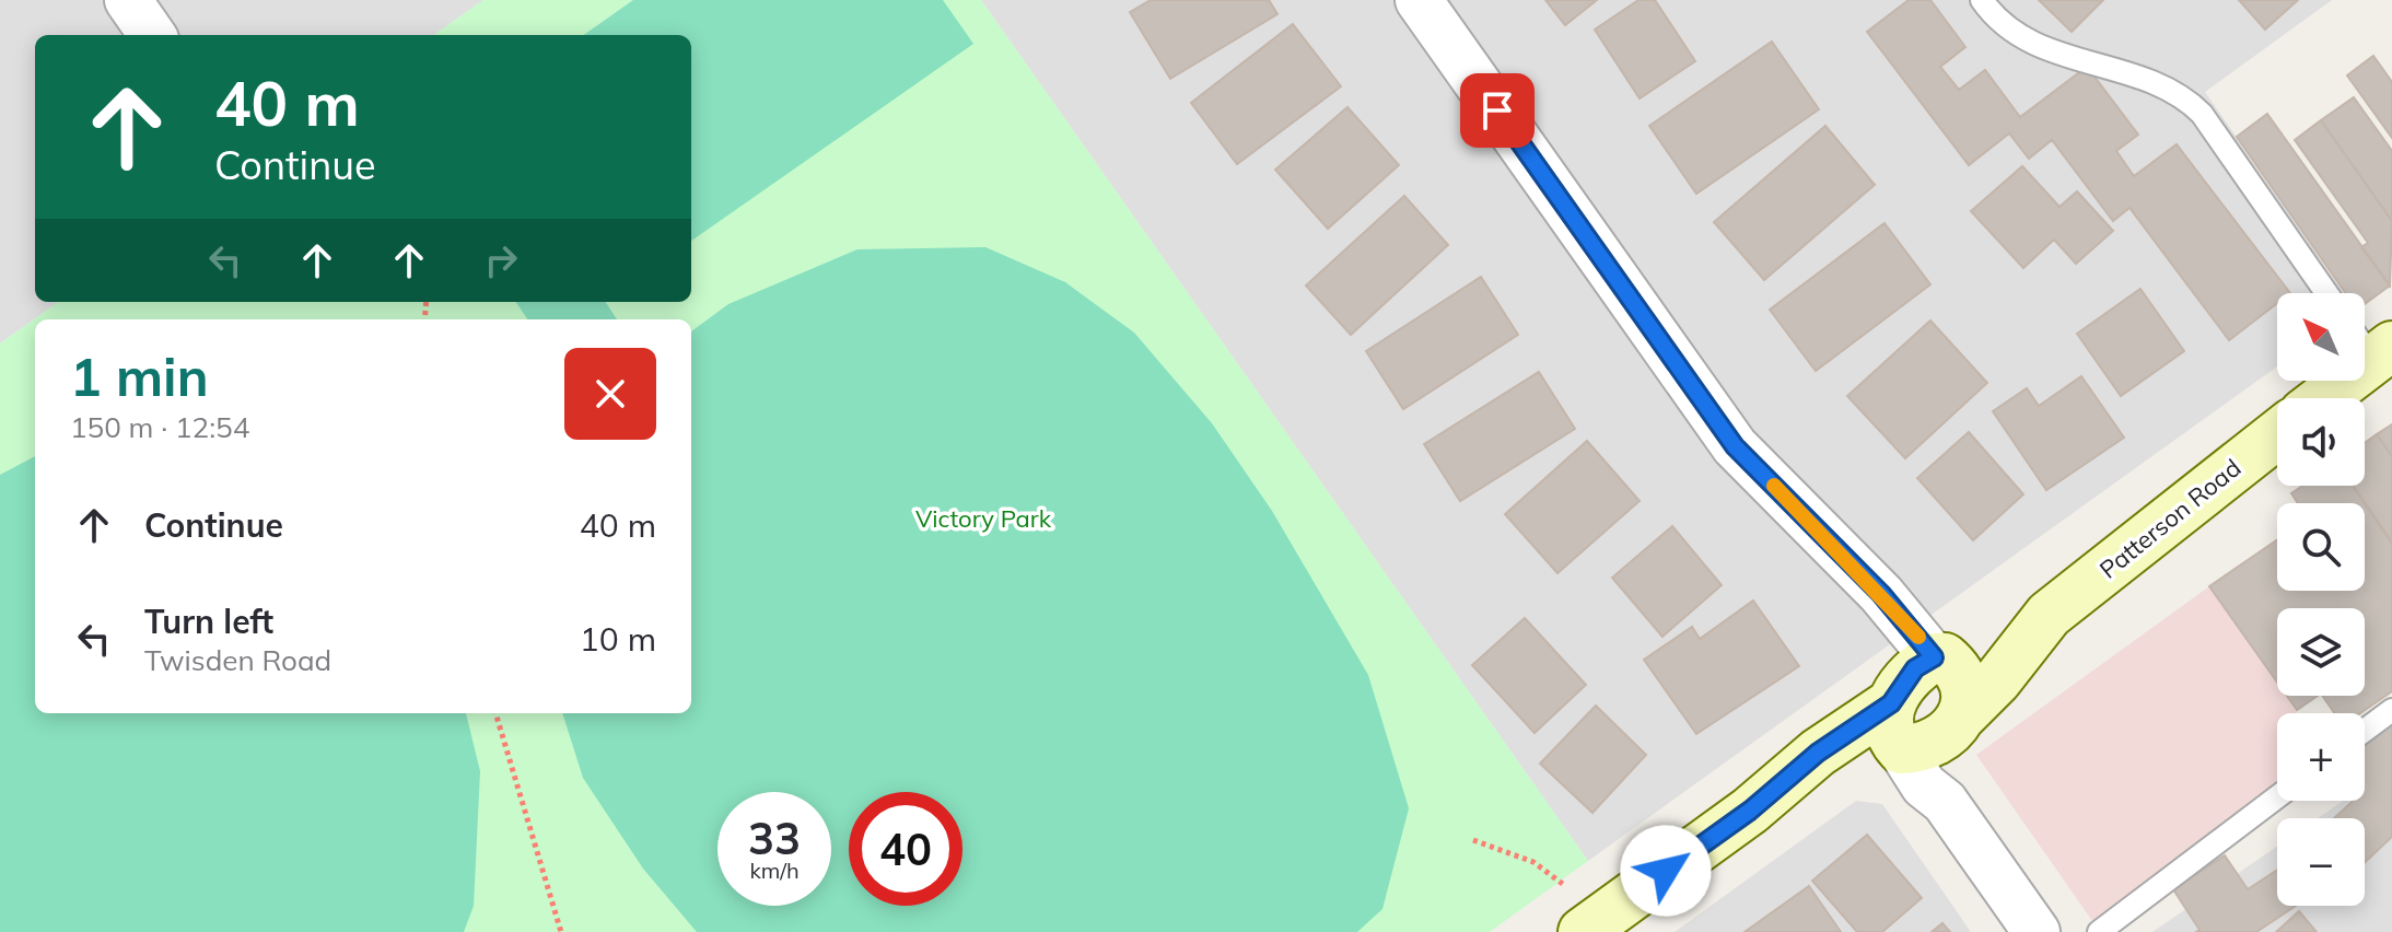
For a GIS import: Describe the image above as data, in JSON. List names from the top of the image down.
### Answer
{
  "streets": {
    "street": ["Patterson Road"]
  },
  "parks": ["Victory Park"],
  "north": "top left",
  "page": {
    "turn": ["40 m", "Continue"],
    "map_buttons": ["+", "−"],
    "heading": ["1 min", "150 m · 12:54"],
    "list": [
      {
        "name": "Continue",
        "value": "40 m"
      },
      {
        "name": "Turn left",
        "note": "Twisden Road",
        "value": "10 m"
      }
    ],
    "speed": "33 km/h",
    "limit": "40"
  }
}
